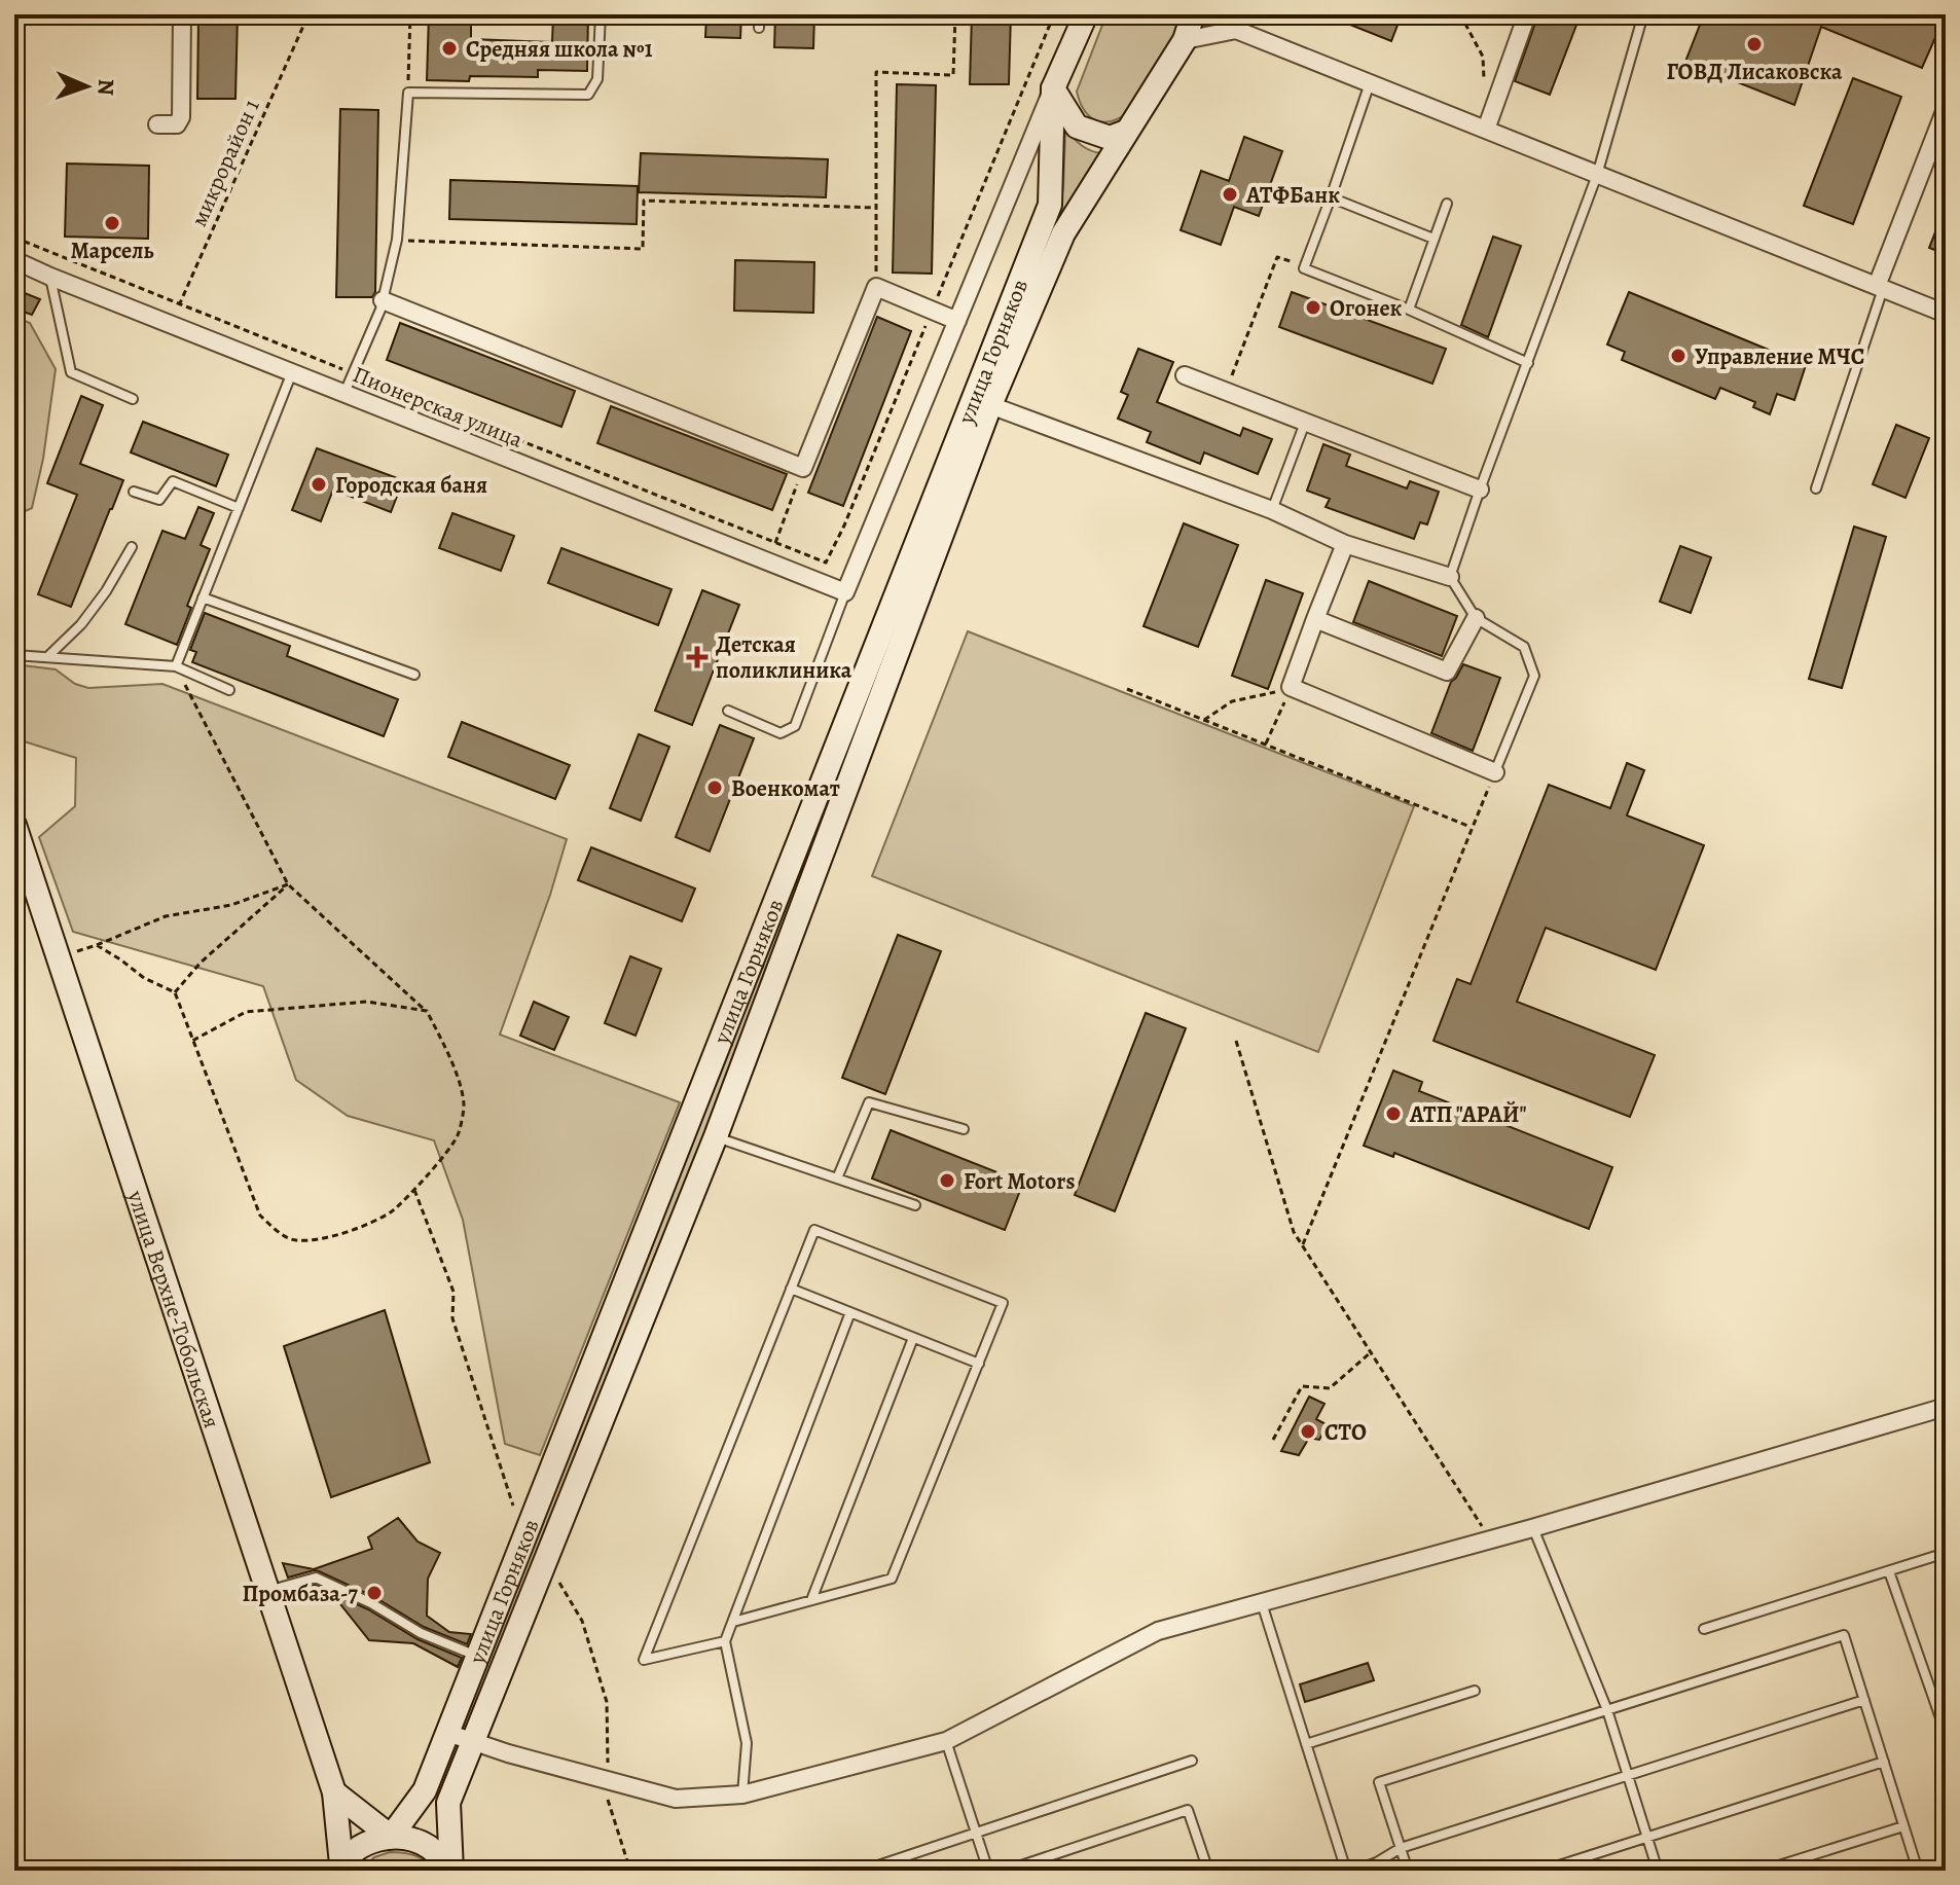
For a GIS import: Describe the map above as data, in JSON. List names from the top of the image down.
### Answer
{
  "streets": {
    "street": ["улица Горняков", "Пионерская улица", "улица Верхне-Тобольская"],
    "path": ["микрорайон 1"]
  },
  "crossings": [
    ["микрорайон 1", "Пионерская улица"],
    ["улица Горняков", "Пионерская улица"]
  ],
  "places": {
    "other": [
      "ГОВД Лисаковска",
      "Средняя школа №1",
      "АТФБанк",
      "Марсель",
      "Огонек",
      "Управление МЧС",
      "Городская баня",
      "Военкомат",
      "АТП \"АРАЙ\"",
      "Fort Motors",
      "СТО",
      "Промбаза-7"
    ],
    "health": ["Детская поликлиника"]
  },
  "north": "right"
}
